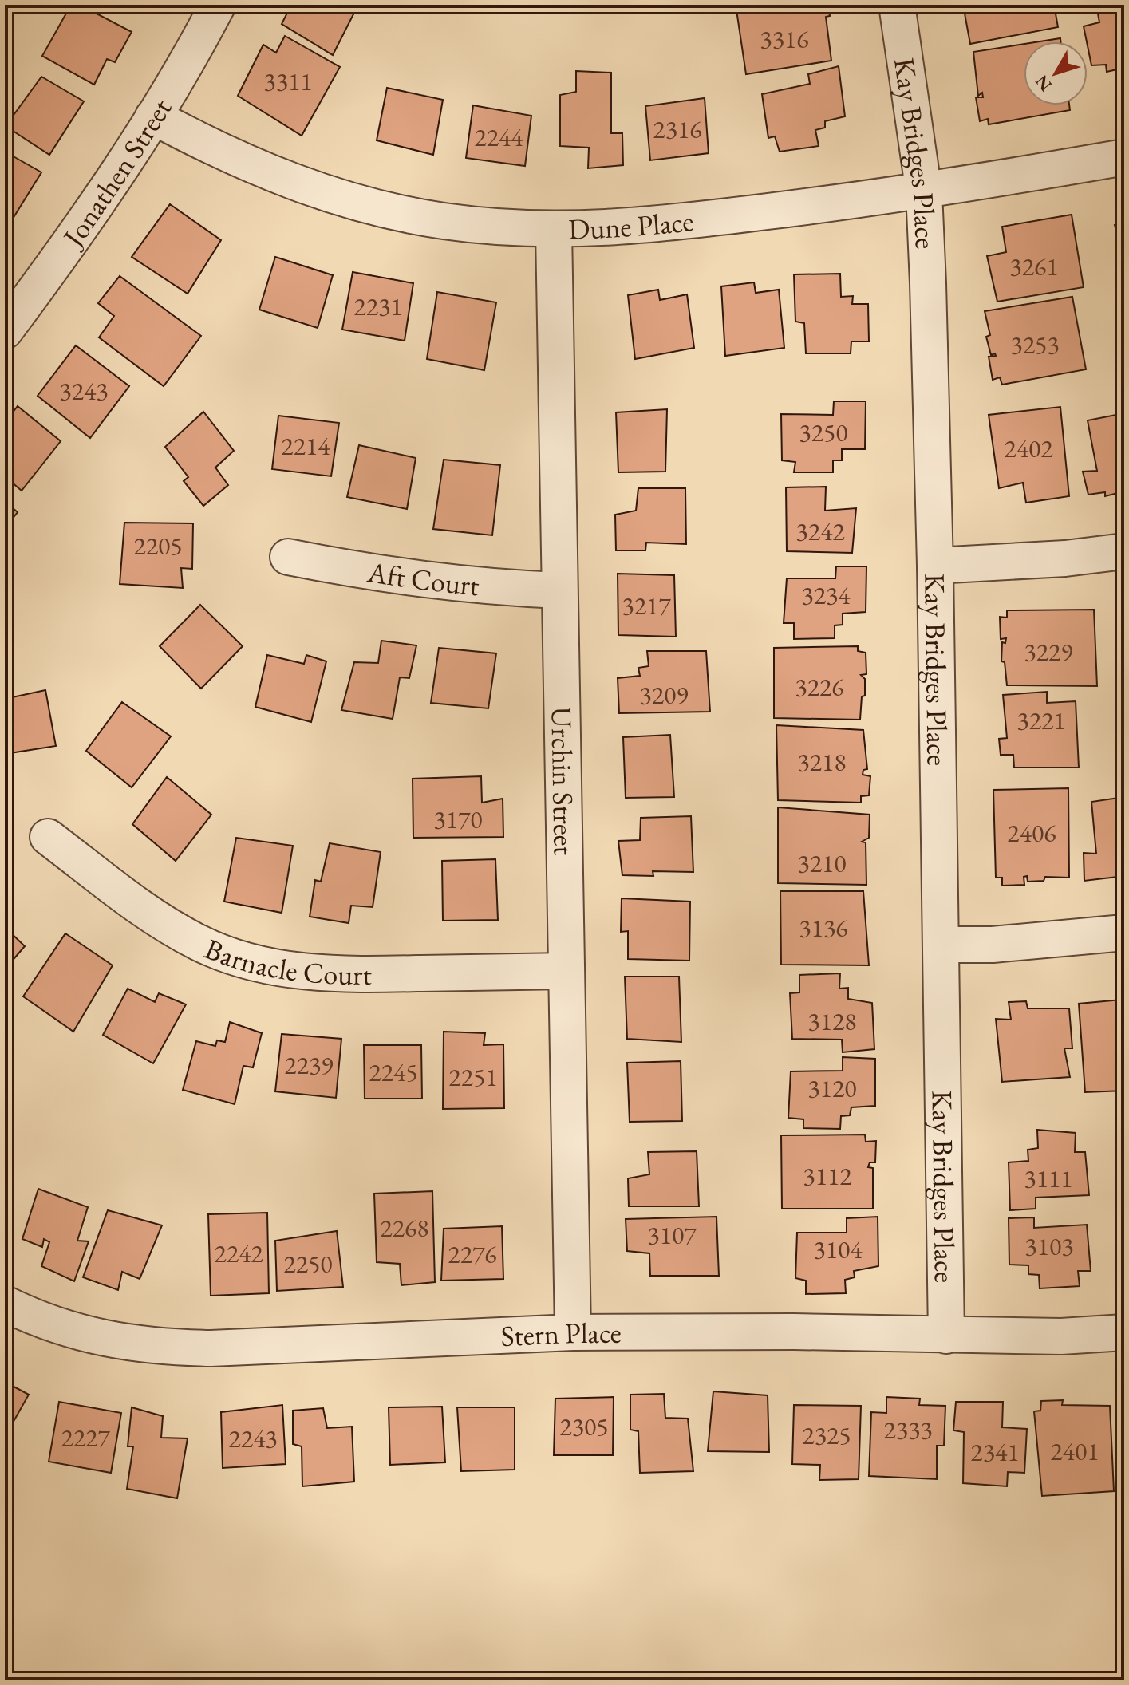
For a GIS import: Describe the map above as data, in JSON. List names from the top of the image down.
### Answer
{
  "streets": {
    "street": [
      "Kay Bridges Place",
      "Jonathen Street",
      "Dune Place",
      "Aft Court",
      "Urchin Street",
      "Barnacle Court",
      "Stern Place"
    ]
  },
  "crossings": [
    ["Kay Bridges Place", "Dune Place"],
    ["Kay Bridges Place", "Stern Place"],
    ["Jonathen Street", "Dune Place"],
    ["Dune Place", "Urchin Street"],
    ["Aft Court", "Urchin Street"],
    ["Urchin Street", "Barnacle Court"],
    ["Urchin Street", "Stern Place"]
  ],
  "house_numbers": [
    "3316",
    "3311",
    "2316",
    "2244",
    "3261",
    "2231",
    "3253",
    "3243",
    "3250",
    "2214",
    "2402",
    "3242",
    "2205",
    "3234",
    "3217",
    "3229",
    "3226",
    "3209",
    "3221",
    "3218",
    "3170",
    "2406",
    "3210",
    "3136",
    "3128",
    "2239",
    "2245",
    "2251",
    "3120",
    "3112",
    "3111",
    "2268",
    "3107",
    "3103",
    "3104",
    "2242",
    "2276",
    "2250",
    "2305",
    "2333",
    "2325",
    "2227",
    "2243",
    "2401",
    "2341"
  ],
  "north": "bottom left"
}
